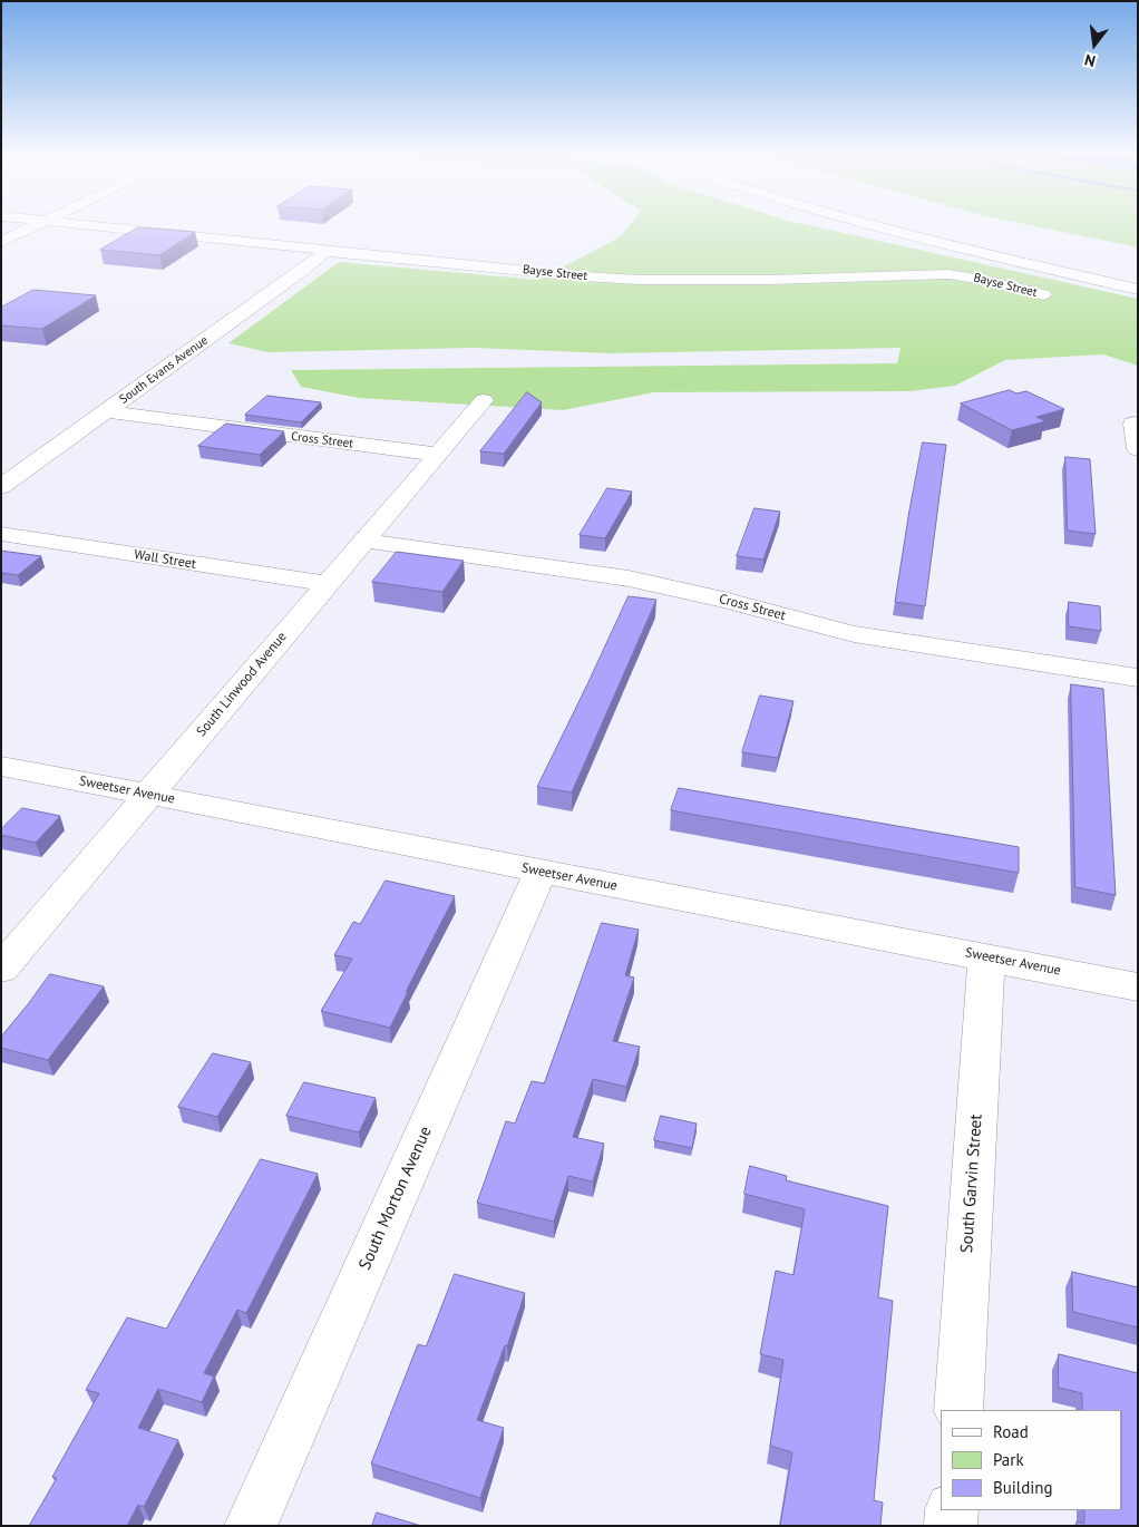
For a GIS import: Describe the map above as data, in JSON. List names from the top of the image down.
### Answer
{
  "streets": {
    "main road": [
      "Bayse Street",
      "South Evans Avenue",
      "Cross Street",
      "Wall Street",
      "South Linwood Avenue",
      "Sweetser Avenue",
      "South Garvin Street",
      "South Morton Avenue"
    ]
  },
  "crossings": [
    ["Bayse Street", "South Evans Avenue"],
    ["South Evans Avenue", "Cross Street"],
    ["Cross Street", "South Linwood Avenue"],
    ["Wall Street", "South Linwood Avenue"],
    ["South Linwood Avenue", "Sweetser Avenue"],
    ["Sweetser Avenue", "South Garvin Street"],
    ["Sweetser Avenue", "South Morton Avenue"]
  ],
  "legend": ["Road", "Park", "Building"],
  "north": "bottom"
}
